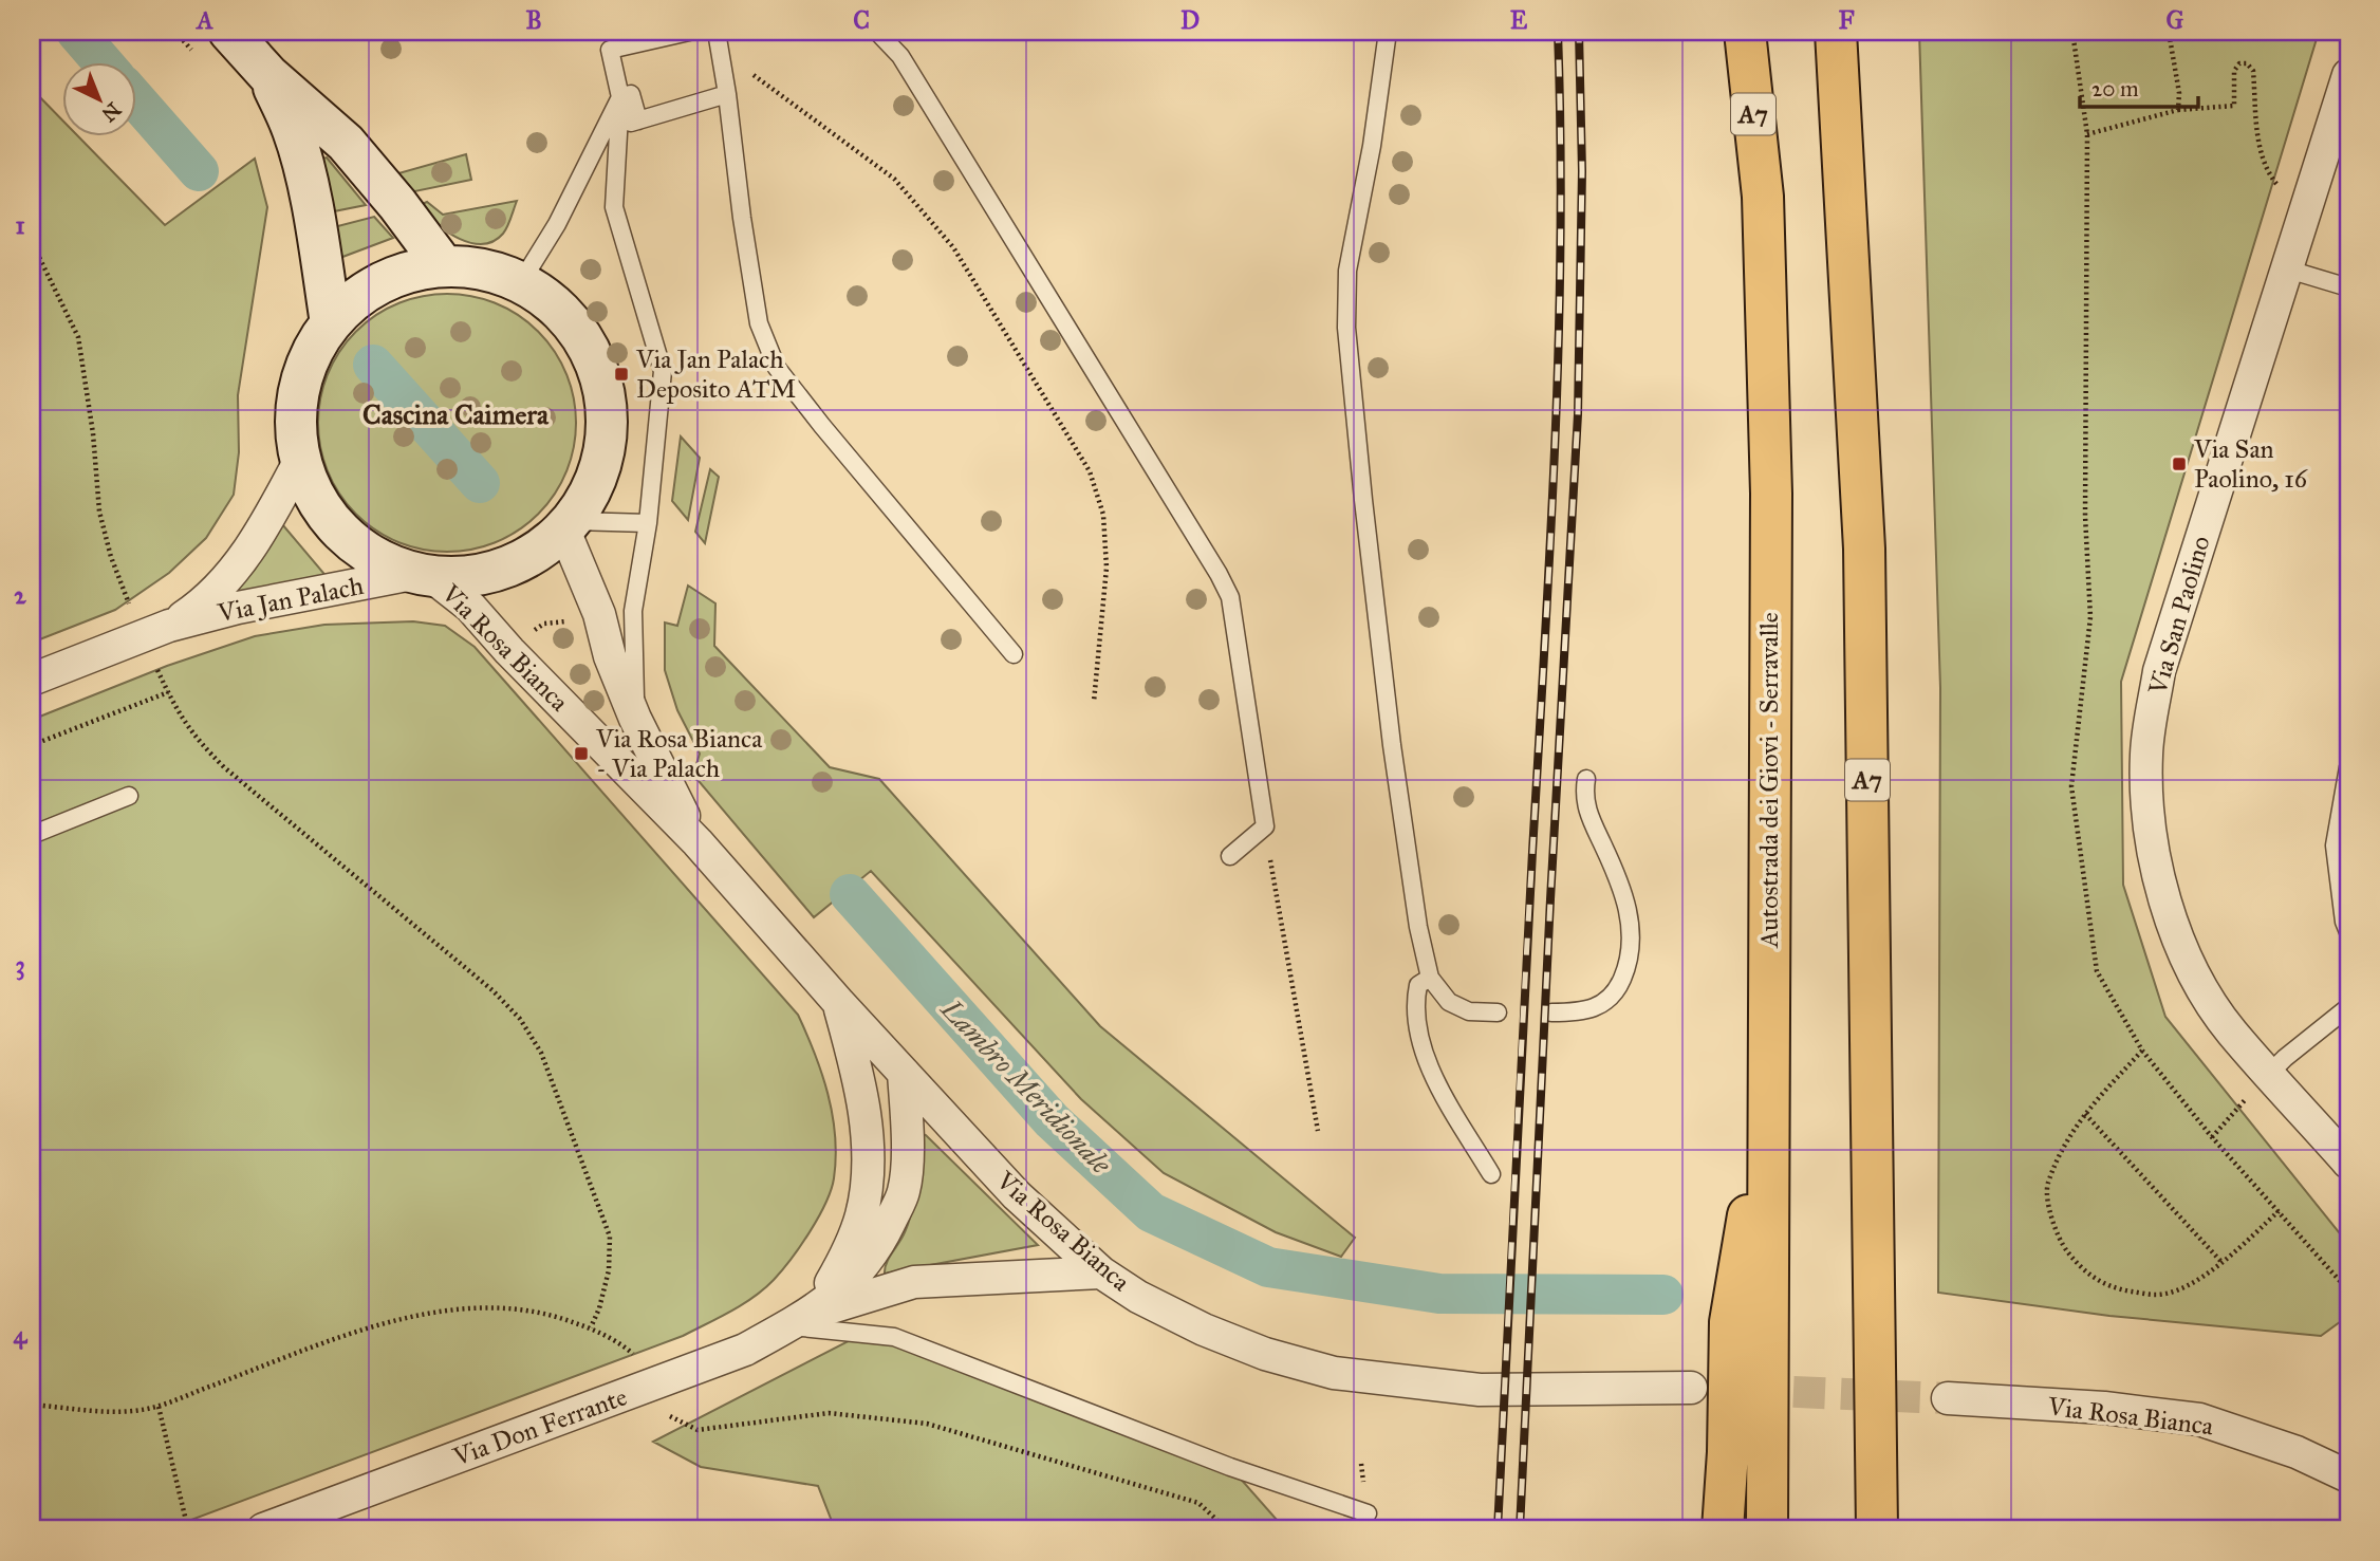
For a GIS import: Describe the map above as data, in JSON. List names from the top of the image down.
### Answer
{
  "streets": {
    "highway": ["A7", "Autostrada dei Giovi - Serravalle"],
    "street": [
      "Via Jan Palach",
      "Via San Paolino",
      "Via Rosa Bianca",
      "Via Don Ferrante"
    ]
  },
  "crossings": [
    ["Via Jan Palach", "Via Rosa Bianca"],
    ["Via Rosa Bianca", "Via Don Ferrante"]
  ],
  "districts": ["Cascina Caimera"],
  "water": ["Lambro Meridionale"],
  "places": {
    "transit": ["Via Jan Palach Deposito ATM", "Via San Paolino, 16", "Via Rosa Bianca - Via Palach"]
  },
  "scale_bar": "20 m",
  "north": "bottom right",
  "grid": {
    "columns": [
      "A",
      "B",
      "C",
      "D",
      "E",
      "F",
      "G"
    ],
    "rows": [
      "1",
      "2",
      "3",
      "4"
    ]
  }
}
